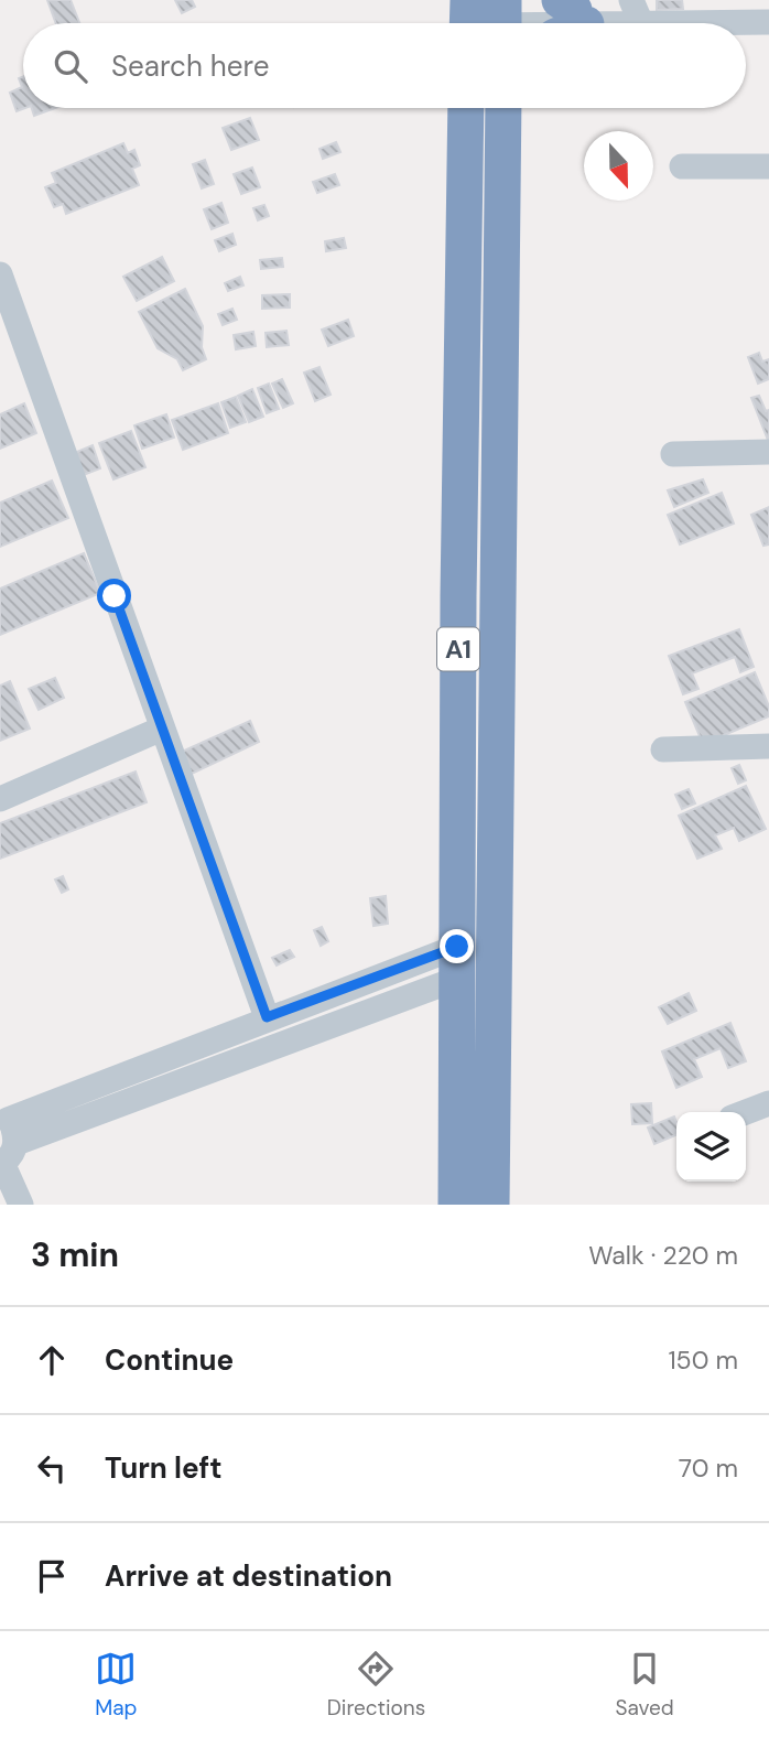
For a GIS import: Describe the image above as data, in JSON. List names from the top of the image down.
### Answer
{
  "streets": {
    "highway": ["A1"]
  },
  "north": "bottom",
  "page": {
    "search": "Search here",
    "heading": ["3 min", "Walk · 220 m"],
    "list": [
      ["Continue", "150 m"],
      ["Turn left", "70 m"],
      "Arrive at destination"
    ],
    "nav": ["Map", "Directions", "Saved"]
  }
}
